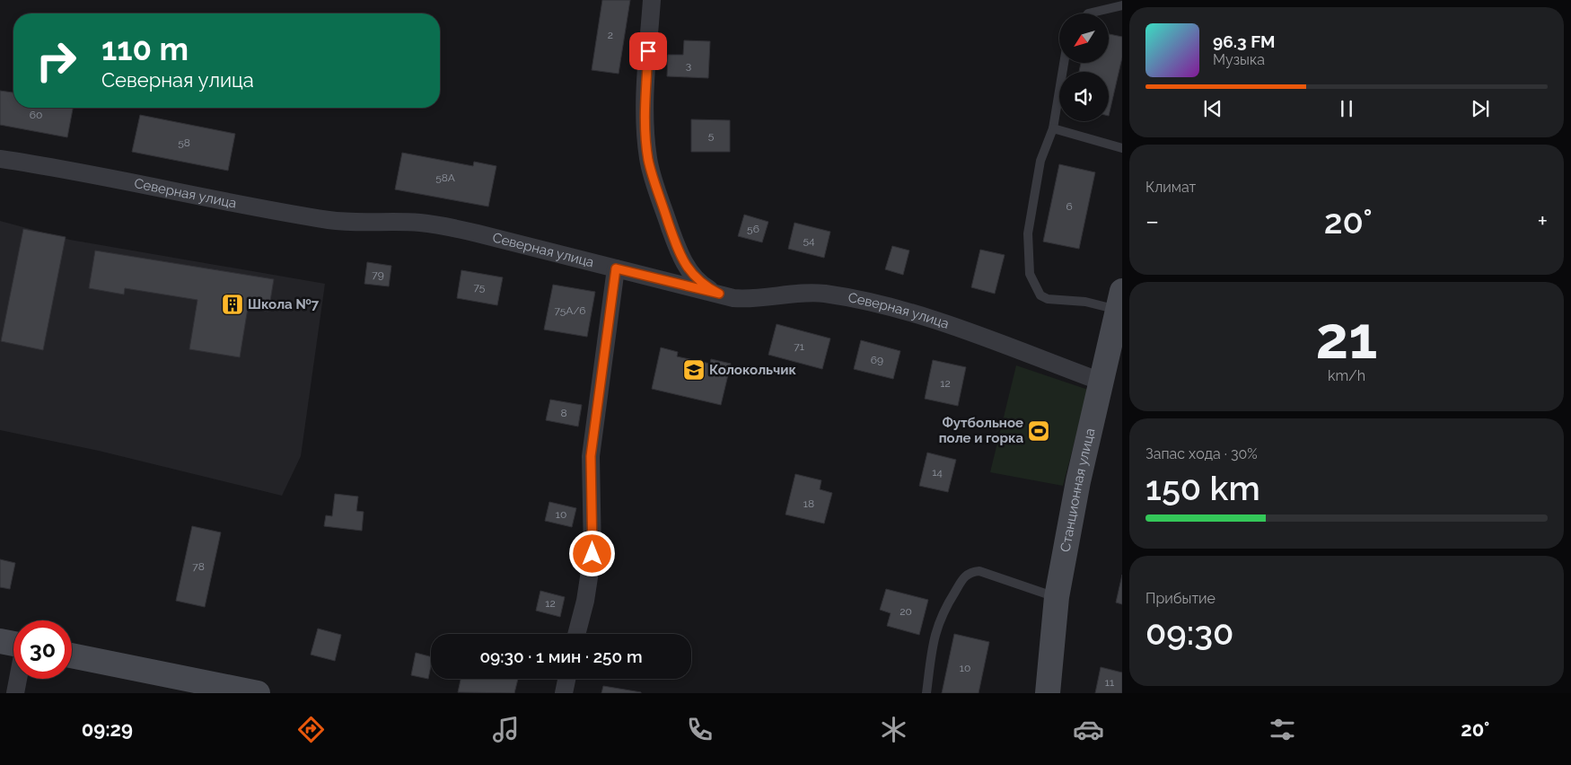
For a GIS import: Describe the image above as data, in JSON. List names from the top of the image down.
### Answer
{
  "streets": {
    "street": ["Северная улица", "Станционная улица"]
  },
  "crossings": [
    ["Северная улица", "Станционная улица"]
  ],
  "places": {
    "building": ["Школа №7"],
    "school or university": ["Колокольчик"],
    "sports": ["Футбольное поле и горка"]
  },
  "house_numbers": [
    "2",
    "3",
    "60",
    "5",
    "58",
    "58А",
    "6",
    "56",
    "54",
    "79",
    "75",
    "75А/6",
    "71",
    "69",
    "12",
    "8",
    "14",
    "18",
    "10",
    "78",
    "12",
    "20",
    "10",
    "11"
  ],
  "north": "bottom left",
  "page": {
    "turn": ["110 m", "Северная улица"],
    "song": ["96.3 FM", "Музыка"],
    "tile": [
      "Климат",
      ["21", "km/h"],
      ["Запас хода · 30%", "150 km"],
      ["Прибытие", "09:30"]
    ],
    "heat": ["−", "20°", "+"],
    "limit": "30",
    "trip": "09:30 · 1 мин · 250 m",
    "tabs": ["09:29", "20°"]
  }
}
